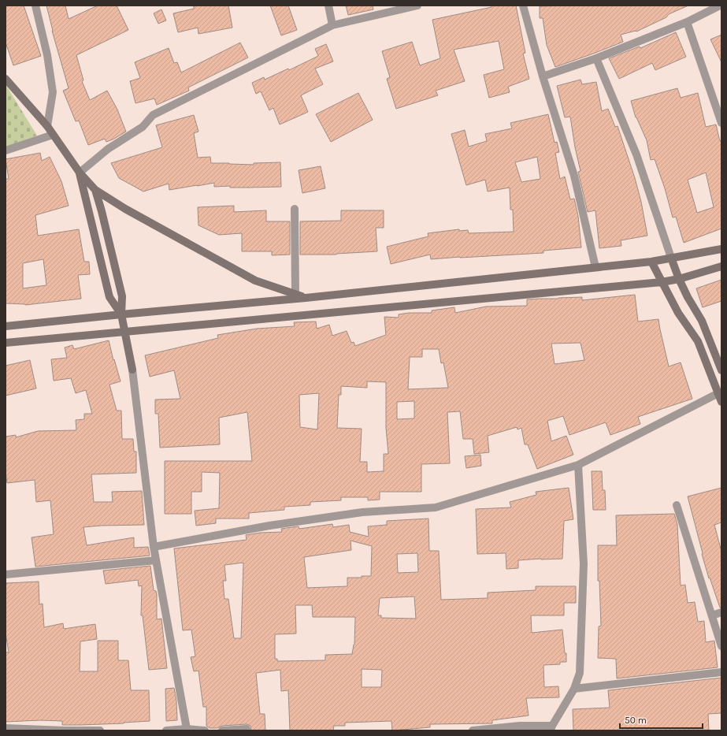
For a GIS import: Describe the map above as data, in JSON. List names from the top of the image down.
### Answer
{
  "scale_bar": "50 m"
}
